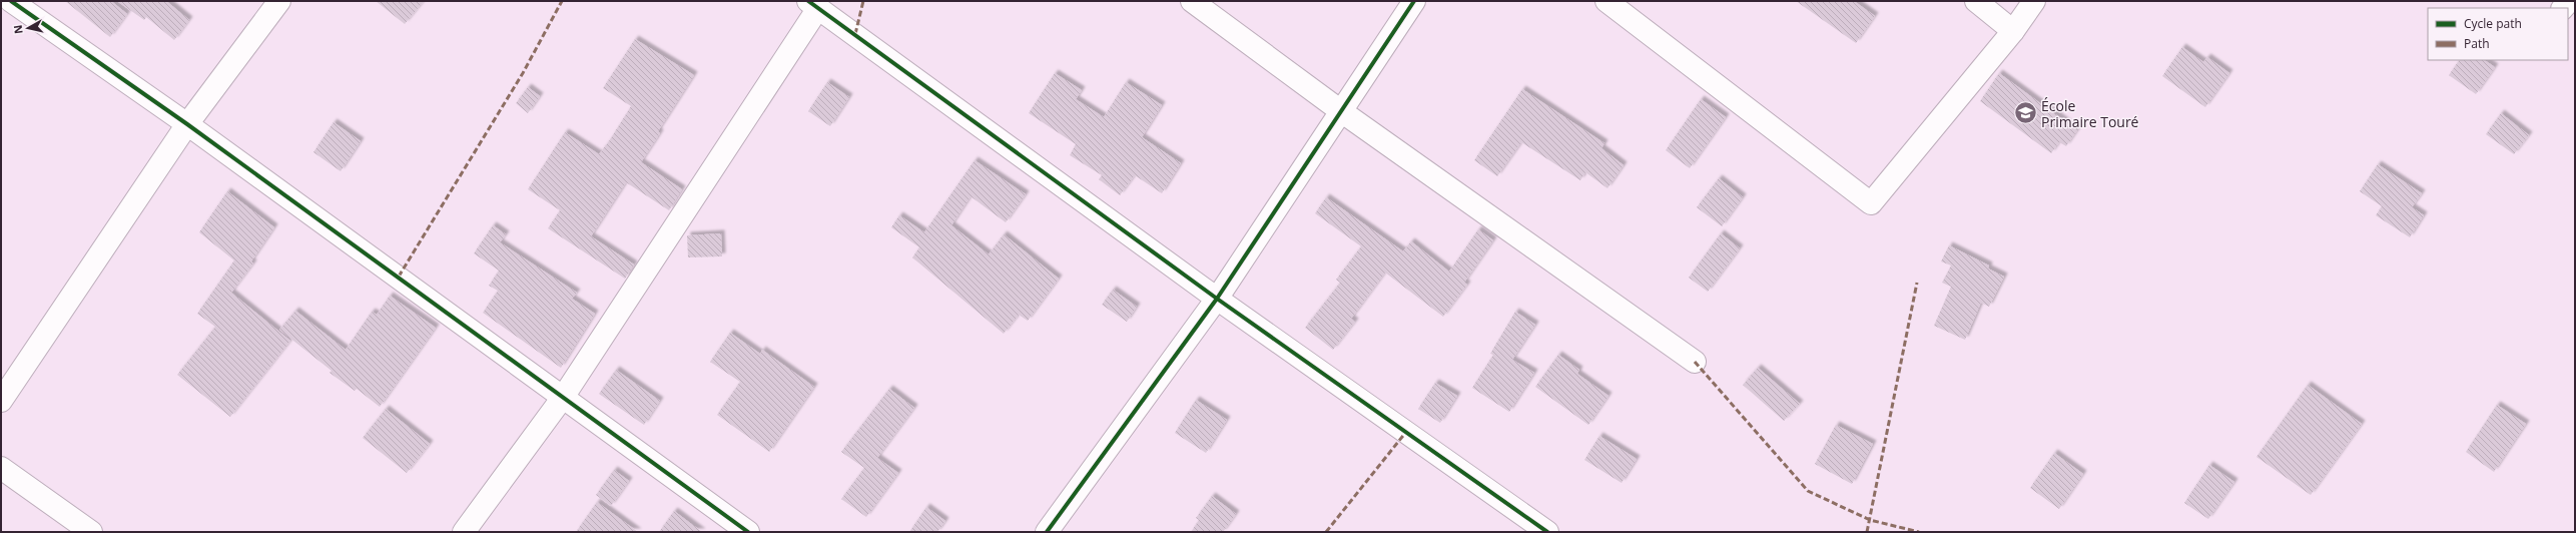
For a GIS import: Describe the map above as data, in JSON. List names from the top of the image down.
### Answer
{
  "places": {
    "school or university": ["École Primaire Touré"]
  },
  "legend": ["Cycle path", "Path"],
  "north": "left"
}
